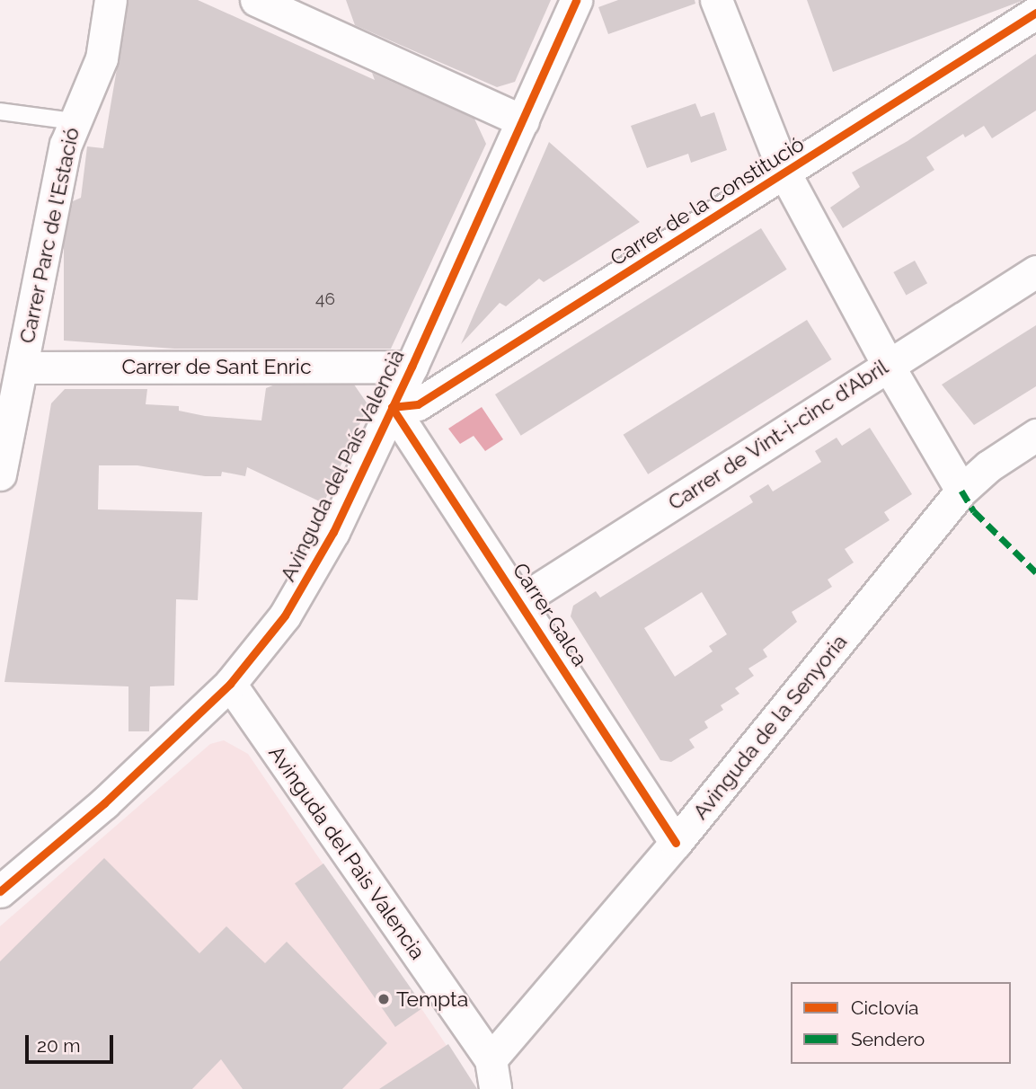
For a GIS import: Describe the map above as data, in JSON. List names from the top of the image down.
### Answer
{
  "streets": {
    "street": [
      "Carrer de la Constitució",
      "Carrer Parc de l'Estació",
      "Carrer de Sant Enric",
      "Carrer de Vint-i-cinc d'Abril",
      "Avinguda del País Valencià",
      "Carrer Galca",
      "Avinguda de la Senyoria",
      "Avinguda del Pais Valencia"
    ]
  },
  "crossings": [
    ["Carrer de la Constitució", "Avinguda del País Valencià"],
    ["Carrer de la Constitució", "Carrer Galca"],
    ["Carrer Parc de l'Estació", "Carrer de Sant Enric"],
    ["Carrer de Sant Enric", "Avinguda del País Valencià"],
    ["Carrer de Vint-i-cinc d'Abril", "Carrer Galca"],
    ["Avinguda del País Valencià", "Carrer Galca"],
    ["Avinguda del País Valencià", "Avinguda del Pais Valencia"],
    ["Carrer Galca", "Avinguda de la Senyoria"],
    ["Avinguda de la Senyoria", "Avinguda del Pais Valencia"]
  ],
  "places": ["Tempta"],
  "house_numbers": ["46"],
  "legend": ["Ciclovía", "Sendero"],
  "scale_bar": "20 m"
}
